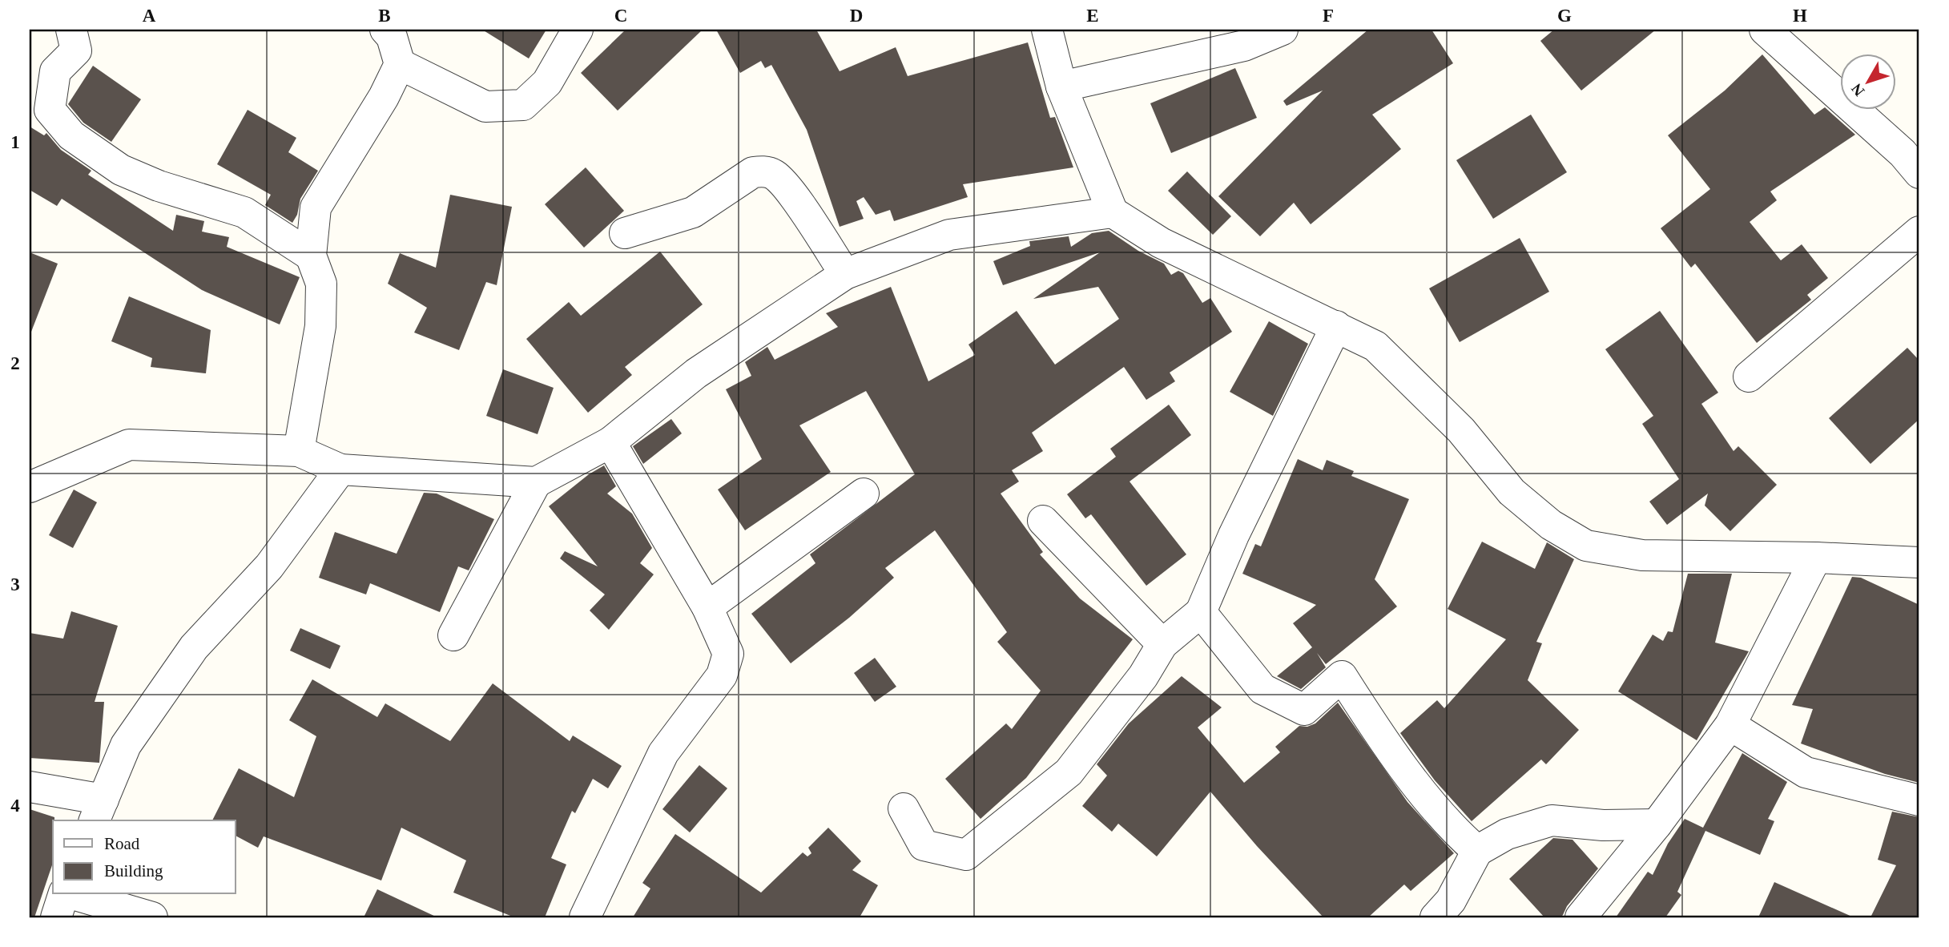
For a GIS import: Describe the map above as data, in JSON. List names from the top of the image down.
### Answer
{
  "legend": ["Road", "Building"],
  "north": "bottom left",
  "grid": {
    "columns": [
      "A",
      "B",
      "C",
      "D",
      "E",
      "F",
      "G",
      "H"
    ],
    "rows": [
      "1",
      "2",
      "3",
      "4"
    ]
  }
}
